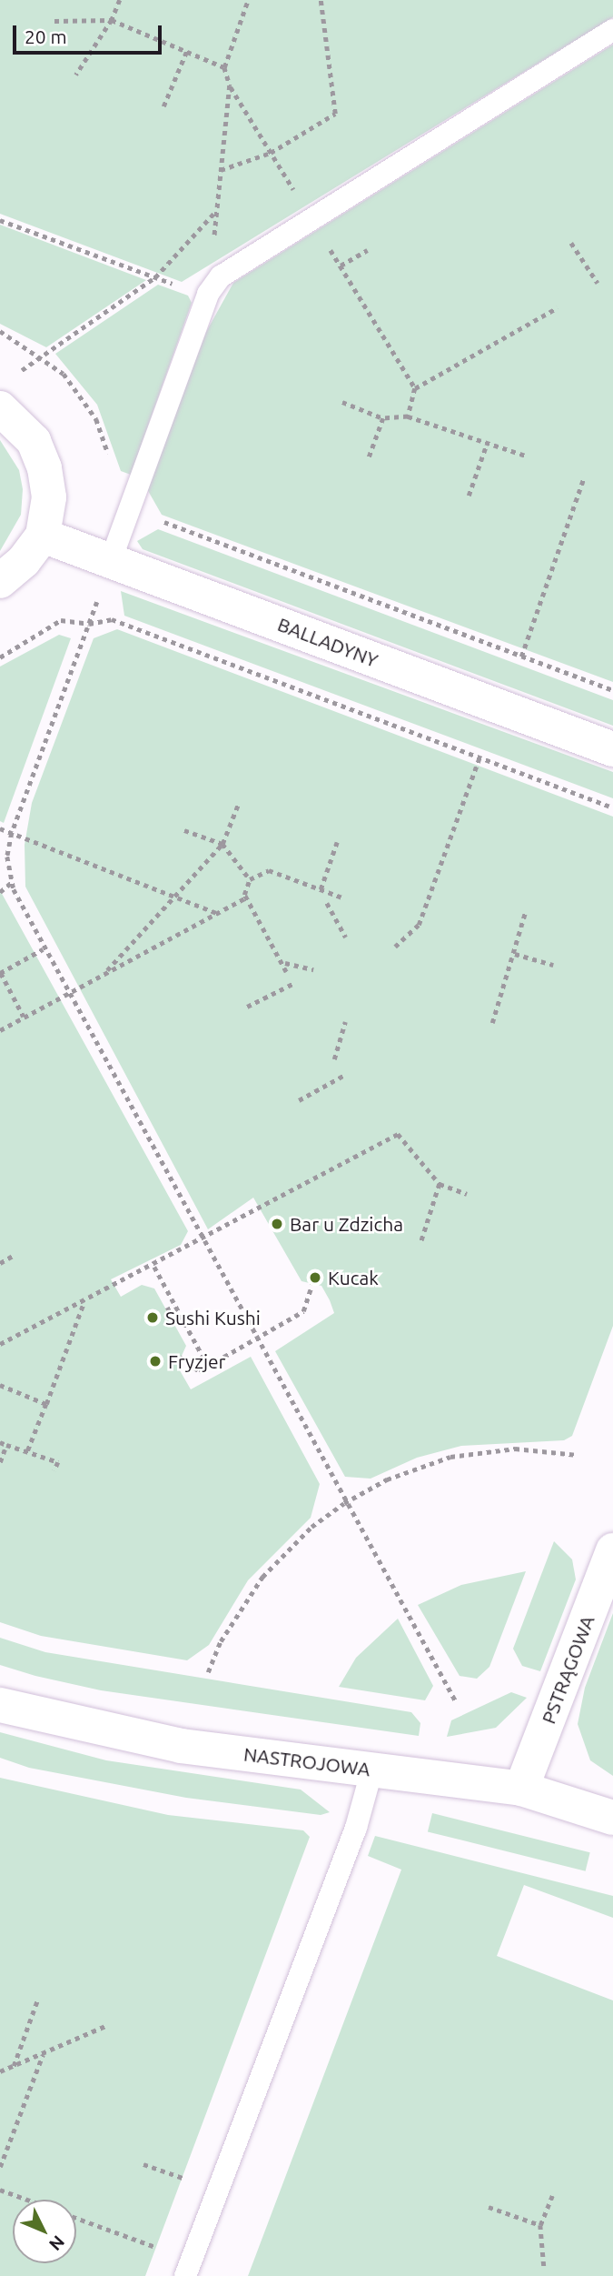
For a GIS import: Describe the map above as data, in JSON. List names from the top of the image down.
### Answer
{
  "streets": {
    "street": ["BALLADYNY", "PSTRĄGOWA", "NASTROJOWA"]
  },
  "crossings": [
    ["PSTRĄGOWA", "NASTROJOWA"]
  ],
  "places": [
    "Bar u Zdzicha",
    "Kucak",
    "Sushi Kushi",
    "Fryzjer"
  ],
  "scale_bar": "20 m",
  "north": "bottom right"
}
